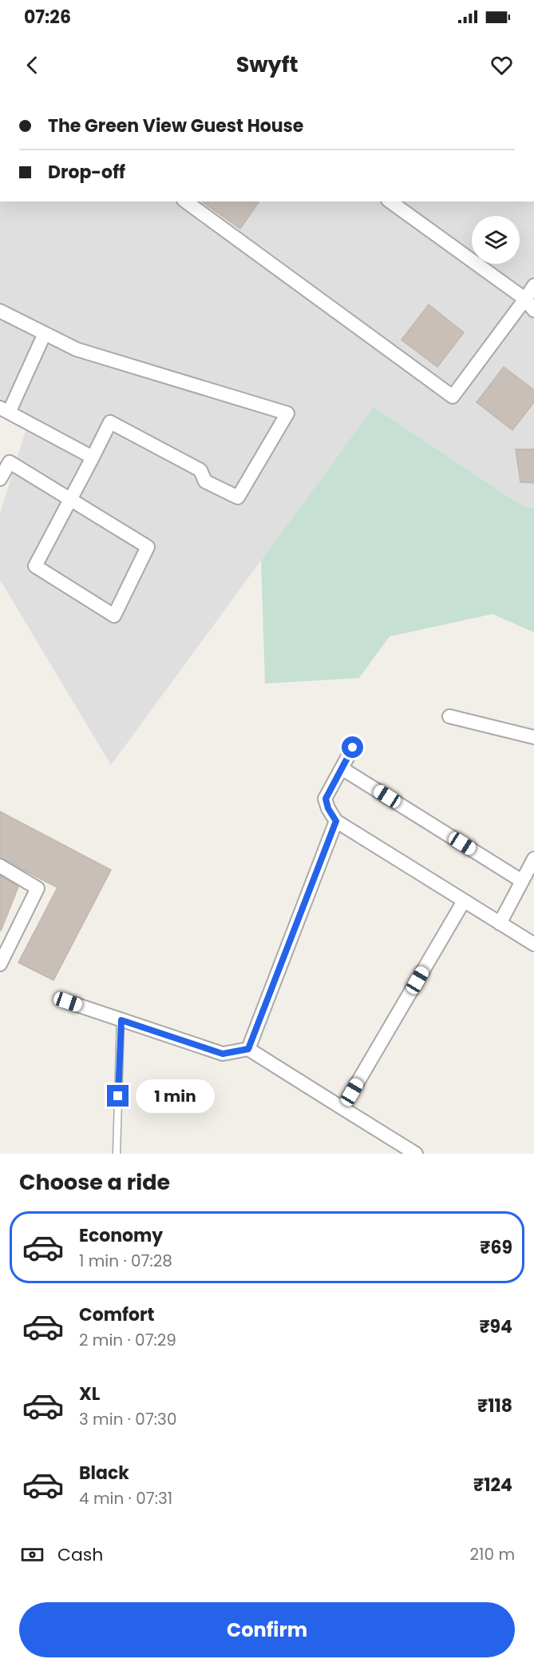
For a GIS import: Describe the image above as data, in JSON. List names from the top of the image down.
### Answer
{
  "page": {
    "status": "07:26",
    "header": "Swyft",
    "banner": ["The Green View Guest House", "Drop-off"],
    "bubble": "1 min",
    "heading": "Choose a ride",
    "list": [
      {
        "name": "Economy",
        "note": "1 min · 07:28",
        "value": "₹69"
      },
      {
        "name": "Comfort",
        "note": "2 min · 07:29",
        "value": "₹94"
      },
      {
        "name": "XL",
        "note": "3 min · 07:30",
        "value": "₹118"
      },
      {
        "name": "Black",
        "note": "4 min · 07:31",
        "value": "₹124"
      }
    ],
    "pay": ["Cash", "210 m"],
    "buttons": "Confirm"
  }
}
